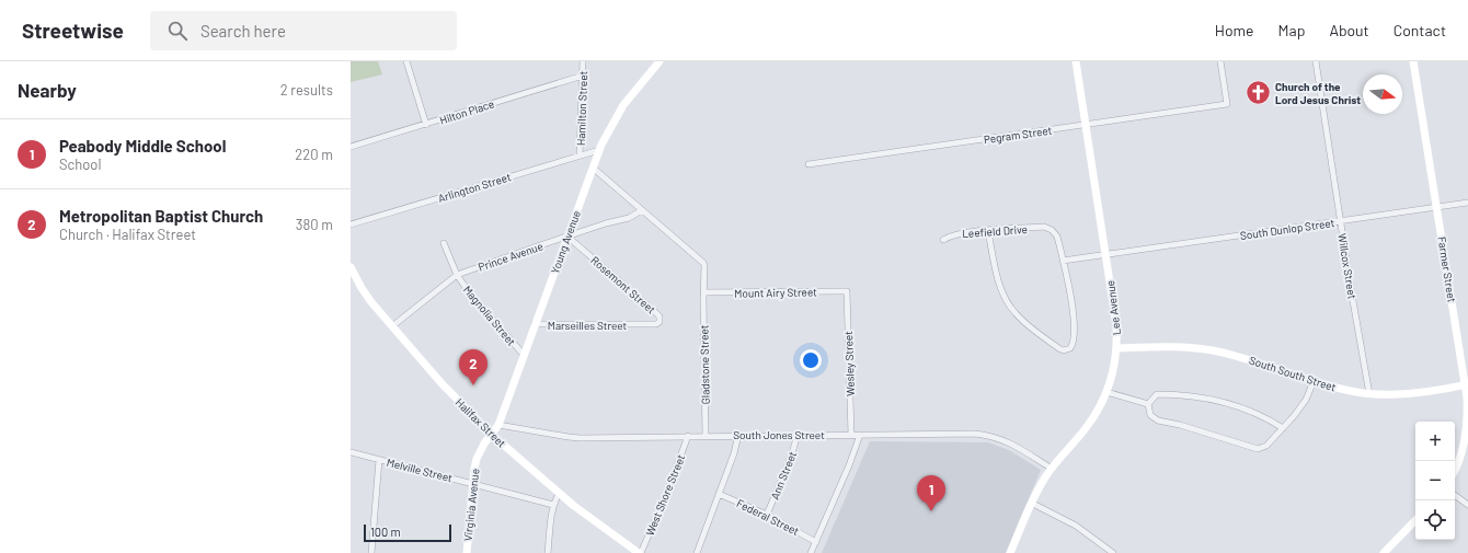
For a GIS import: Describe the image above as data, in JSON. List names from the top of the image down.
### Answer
{
  "streets": {
    "street": [
      "Hamilton Street",
      "Hilton Place",
      "Pegram Street",
      "Arlington Street",
      "South Dunlop Street",
      "Leefield Drive",
      "Young Avenue",
      "Prince Avenue",
      "Willcox Street",
      "Farmer Street",
      "Rosemont Street",
      "Mount Airy Street",
      "Lee Avenue",
      "Magnolia Street",
      "Marseilles Street",
      "Wesley Street",
      "Gladstone Street",
      "South South Street",
      "Halifax Street",
      "South Jones Street",
      "Melville Street",
      "Ann Street",
      "West Shore Street",
      "Virginia Avenue",
      "Federal Street"
    ]
  },
  "crossings": [
    ["Hamilton Street", "Hilton Place"],
    ["Hamilton Street", "Arlington Street"],
    ["Pegram Street", "Lee Avenue"],
    ["Arlington Street", "Young Avenue"],
    ["South Dunlop Street", "Leefield Drive"],
    ["South Dunlop Street", "Willcox Street"],
    ["South Dunlop Street", "Farmer Street"],
    ["South Dunlop Street", "Lee Avenue"],
    ["Young Avenue", "Prince Avenue"],
    ["Young Avenue", "Rosemont Street"],
    ["Young Avenue", "Magnolia Street"],
    ["Young Avenue", "Marseilles Street"],
    ["Young Avenue", "Halifax Street"],
    ["Young Avenue", "South Jones Street"],
    ["Young Avenue", "Virginia Avenue"],
    ["Prince Avenue", "Rosemont Street"],
    ["Prince Avenue", "Magnolia Street"],
    ["Prince Avenue", "Halifax Street"],
    ["Willcox Street", "South South Street"],
    ["Farmer Street", "South South Street"],
    ["Rosemont Street", "Marseilles Street"],
    ["Mount Airy Street", "Wesley Street"],
    ["Mount Airy Street", "Gladstone Street"],
    ["Lee Avenue", "South South Street"],
    ["Lee Avenue", "South Jones Street"],
    ["Wesley Street", "South Jones Street"],
    ["Gladstone Street", "South Jones Street"],
    ["Halifax Street", "West Shore Street"],
    ["Halifax Street", "Virginia Avenue"],
    ["South Jones Street", "Ann Street"],
    ["South Jones Street", "West Shore Street"],
    ["Melville Street", "Virginia Avenue"],
    ["Ann Street", "Federal Street"]
  ],
  "places": {
    "church": ["Church of the Lord Jesus Christ"]
  },
  "scale_bar": "100 m",
  "north": "right",
  "page": {
    "header": "Streetwise",
    "search": "Search here",
    "nav": [
      "Home",
      "Map",
      "About",
      "Contact"
    ],
    "heading": ["Nearby", "2 results"],
    "list": [
      {
        "mark": "1",
        "name": "Peabody Middle School",
        "note": "School",
        "value": "220 m"
      },
      {
        "mark": "2",
        "name": "Metropolitan Baptist Church",
        "note": "Church · Halifax Street",
        "value": "380 m"
      }
    ],
    "pins": ["2", "1"],
    "map_buttons": ["+", "−"],
    "scale": "100 m"
  }
}
